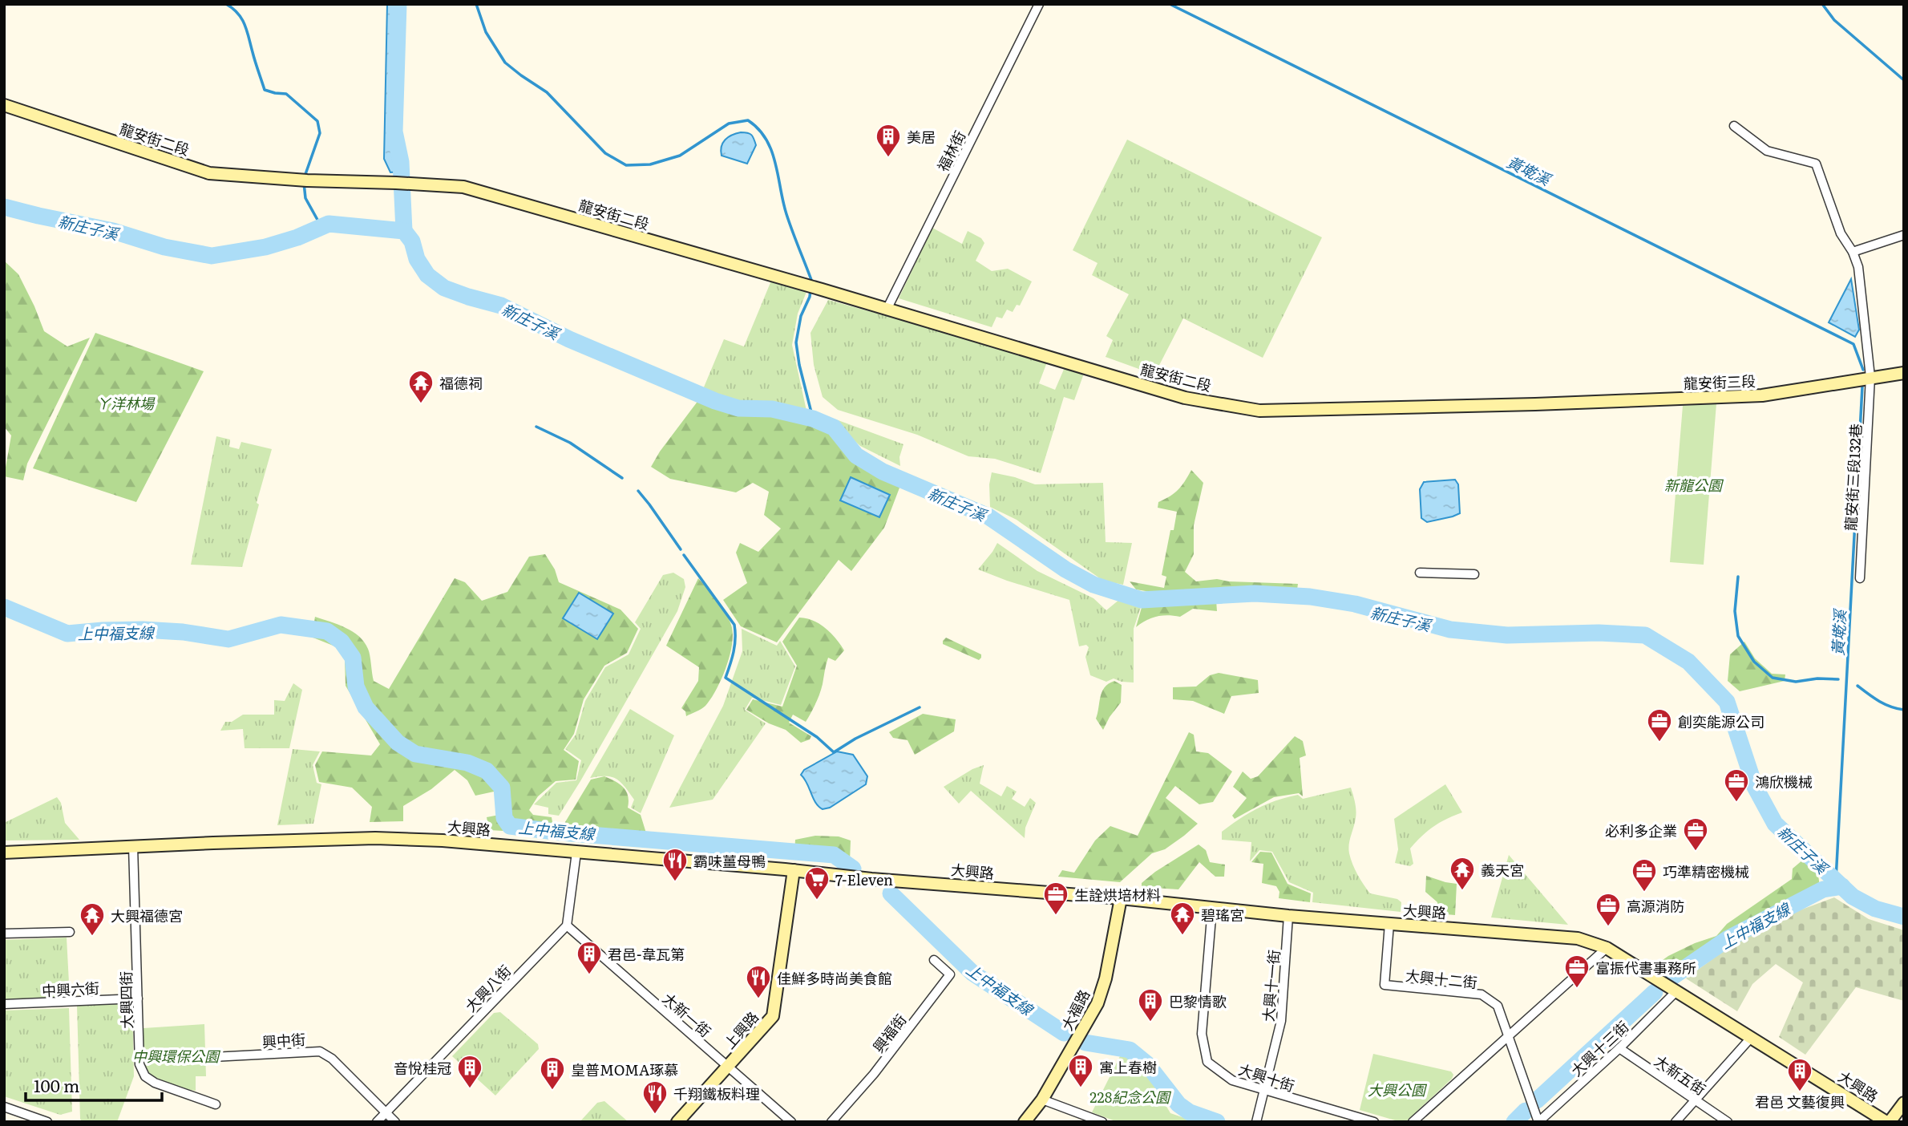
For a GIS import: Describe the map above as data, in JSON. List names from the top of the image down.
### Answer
{
  "streets": {
    "street": [
      "龍安街二段",
      "福林街",
      "龍安街三段",
      "龍安街三段132巷",
      "大興路",
      "大興十二街",
      "大興十一街",
      "大興八街",
      "中興六街",
      "大興四街",
      "大福路",
      "大新一街",
      "上興路",
      "興福街",
      "興中街",
      "大興十三街",
      "大新五街",
      "大興十街"
    ]
  },
  "crossings": [
    ["龍安街二段", "福林街"],
    ["龍安街二段", "龍安街三段"],
    ["龍安街三段", "龍安街三段132巷"],
    ["大興路", "大興十二街"],
    ["大興路", "大興十一街"],
    ["大興路", "大興四街"],
    ["大興路", "大福路"],
    ["大興路", "上興路"],
    ["大興路", "大興十三街"],
    ["大興路", "大興十街"],
    ["大興十二街", "大興十三街"],
    ["大興十一街", "大興十街"],
    ["大興八街", "大新一街"],
    ["大興八街", "興中街"],
    ["中興六街", "大興四街"],
    ["大新一街", "上興路"],
    ["大興十三街", "大新五街"]
  ],
  "water": ["黃墘溪", "新庄子溪", "上中福支線"],
  "parks": [
    "ㄚ洋林場",
    "新龍公園",
    "中興環保公園",
    "大興公園",
    "228紀念公園"
  ],
  "places": {
    "building": [
      "美居",
      "君邑-韋瓦第",
      "巴黎情歌",
      "寓上春樹",
      "音悅桂冠",
      "皇普MOMA琢慕",
      "君邑 文藝復興"
    ],
    "temple": [
      "福德祠",
      "義天宮",
      "碧瑤宮",
      "大興福德宮"
    ],
    "office": [
      "創奕能源公司",
      "鴻欣機械",
      "必利多企業",
      "巧準精密機械",
      "生詮烘培材料",
      "高源消防",
      "富振代書事務所"
    ],
    "restaurant": ["霸味薑母鴨", "佳鮮多時尚美食館", "千翔鐵板料理"],
    "supermarket": ["7-Eleven"]
  },
  "scale_bar": "100 m"
}
